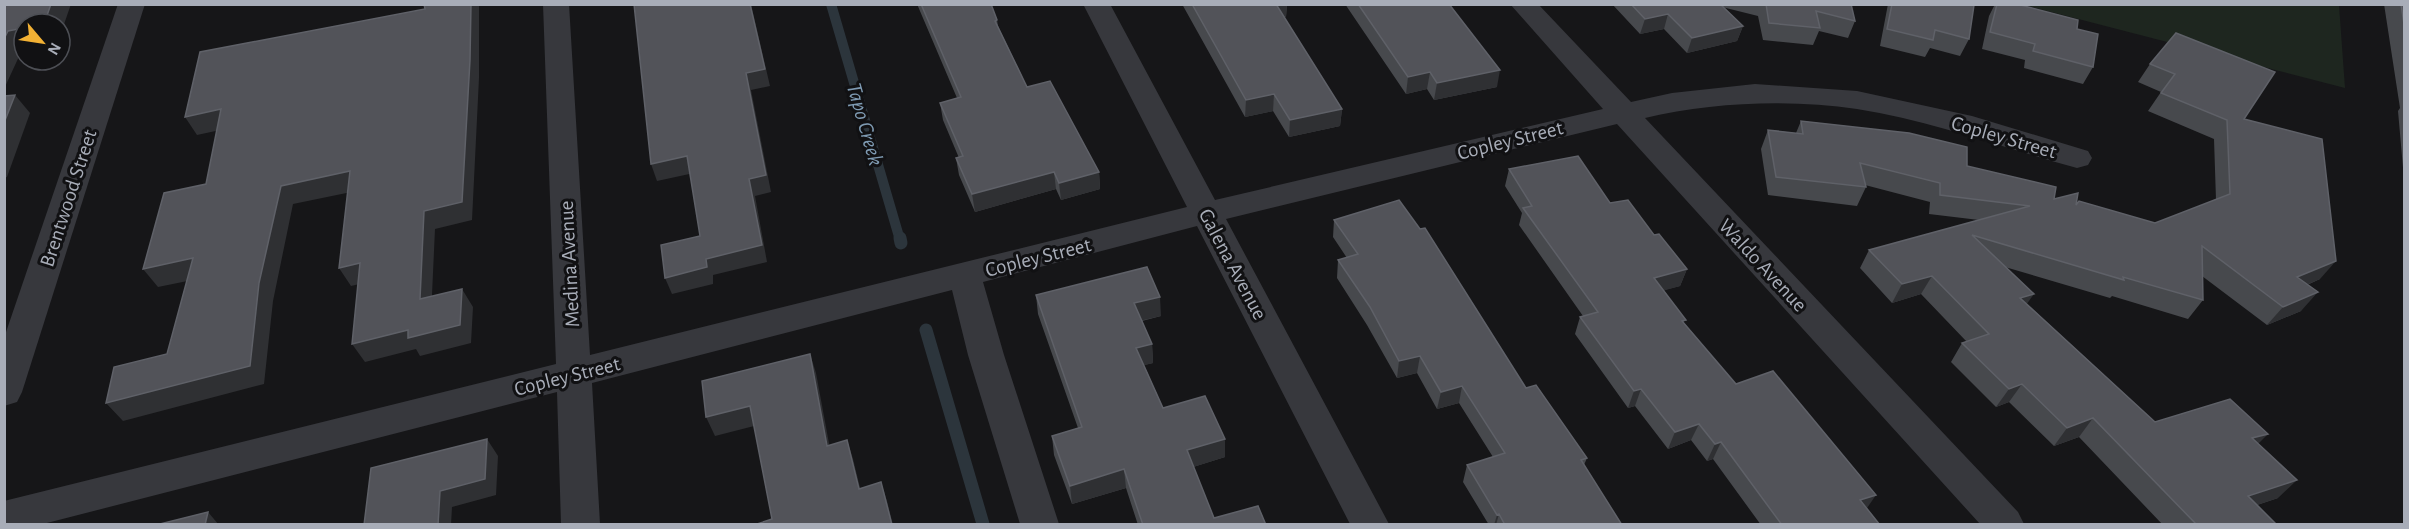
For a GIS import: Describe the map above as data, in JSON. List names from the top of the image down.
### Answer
{
  "streets": {
    "street": [
      "Copley Street",
      "Brentwood Street",
      "Medina Avenue",
      "Galena Avenue",
      "Waldo Avenue"
    ]
  },
  "crossings": [
    ["Copley Street", "Medina Avenue"],
    ["Copley Street", "Galena Avenue"],
    ["Copley Street", "Waldo Avenue"]
  ],
  "water": ["Tapo Creek"],
  "north": "bottom right"
}
